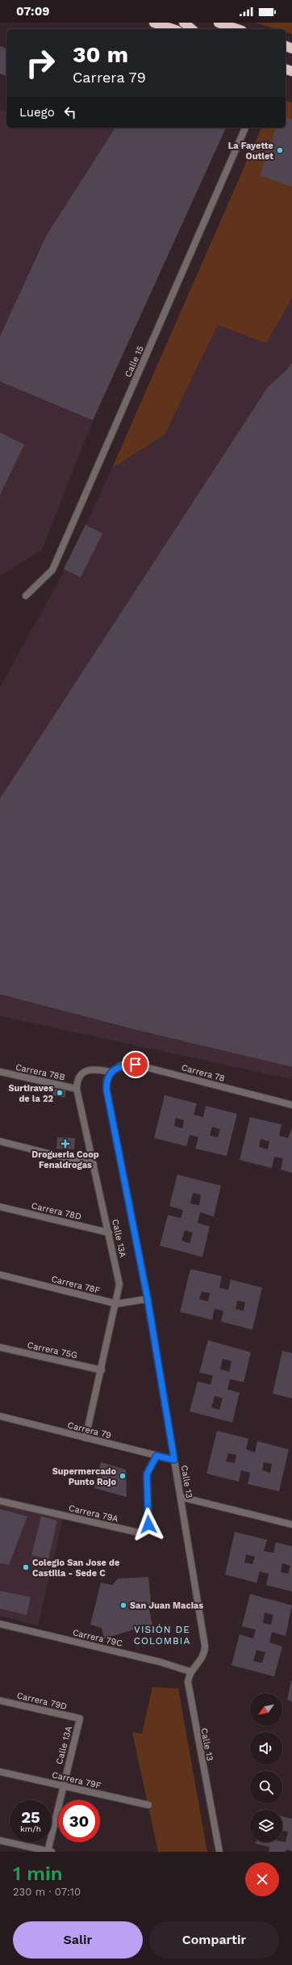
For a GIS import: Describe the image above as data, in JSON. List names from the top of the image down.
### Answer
{
  "streets": {
    "street": [
      "Calle 15",
      "Carrera 78B",
      "Carrera 78",
      "Carrera 78D",
      "Calle 13A",
      "Carrera 78F",
      "Carrera 75G",
      "Carrera 79",
      "Calle 13",
      "Carrera 79A",
      "Carrera 79C",
      "Carrera 79D",
      "Carrera 79F"
    ]
  },
  "crossings": [
    ["Carrera 78B", "Calle 13A"],
    ["Carrera 78", "Calle 13"],
    ["Carrera 78D", "Calle 13A"],
    ["Calle 13A", "Carrera 78F"],
    ["Calle 13A", "Carrera 75G"],
    ["Calle 13A", "Carrera 79"],
    ["Calle 13A", "Carrera 79D"],
    ["Calle 13A", "Carrera 79F"],
    ["Carrera 78F", "Calle 13"],
    ["Carrera 79", "Calle 13"],
    ["Carrera 79", "Carrera 79A"],
    ["Calle 13", "Carrera 79C"]
  ],
  "districts": ["VISIÓN DE COLOMBIA"],
  "places": {
    "other": [
      "La Fayette Outlet",
      "Surtiraves de la 22",
      "Supermercado Punto Rojo",
      "Colegio San Jose de Castilla - Sede C",
      "San Juan Macias"
    ],
    "health": ["Drogueria Coop Fenaldrogas"]
  },
  "north": "bottom left",
  "page": {
    "status": "07:09",
    "turn": ["30 m", "Carrera 79"],
    "then": "Luego",
    "speed": "25 km/h",
    "limit": "30",
    "heading": ["1 min", "230 m · 07:10"],
    "buttons": ["Salir", "Compartir"]
  }
}
